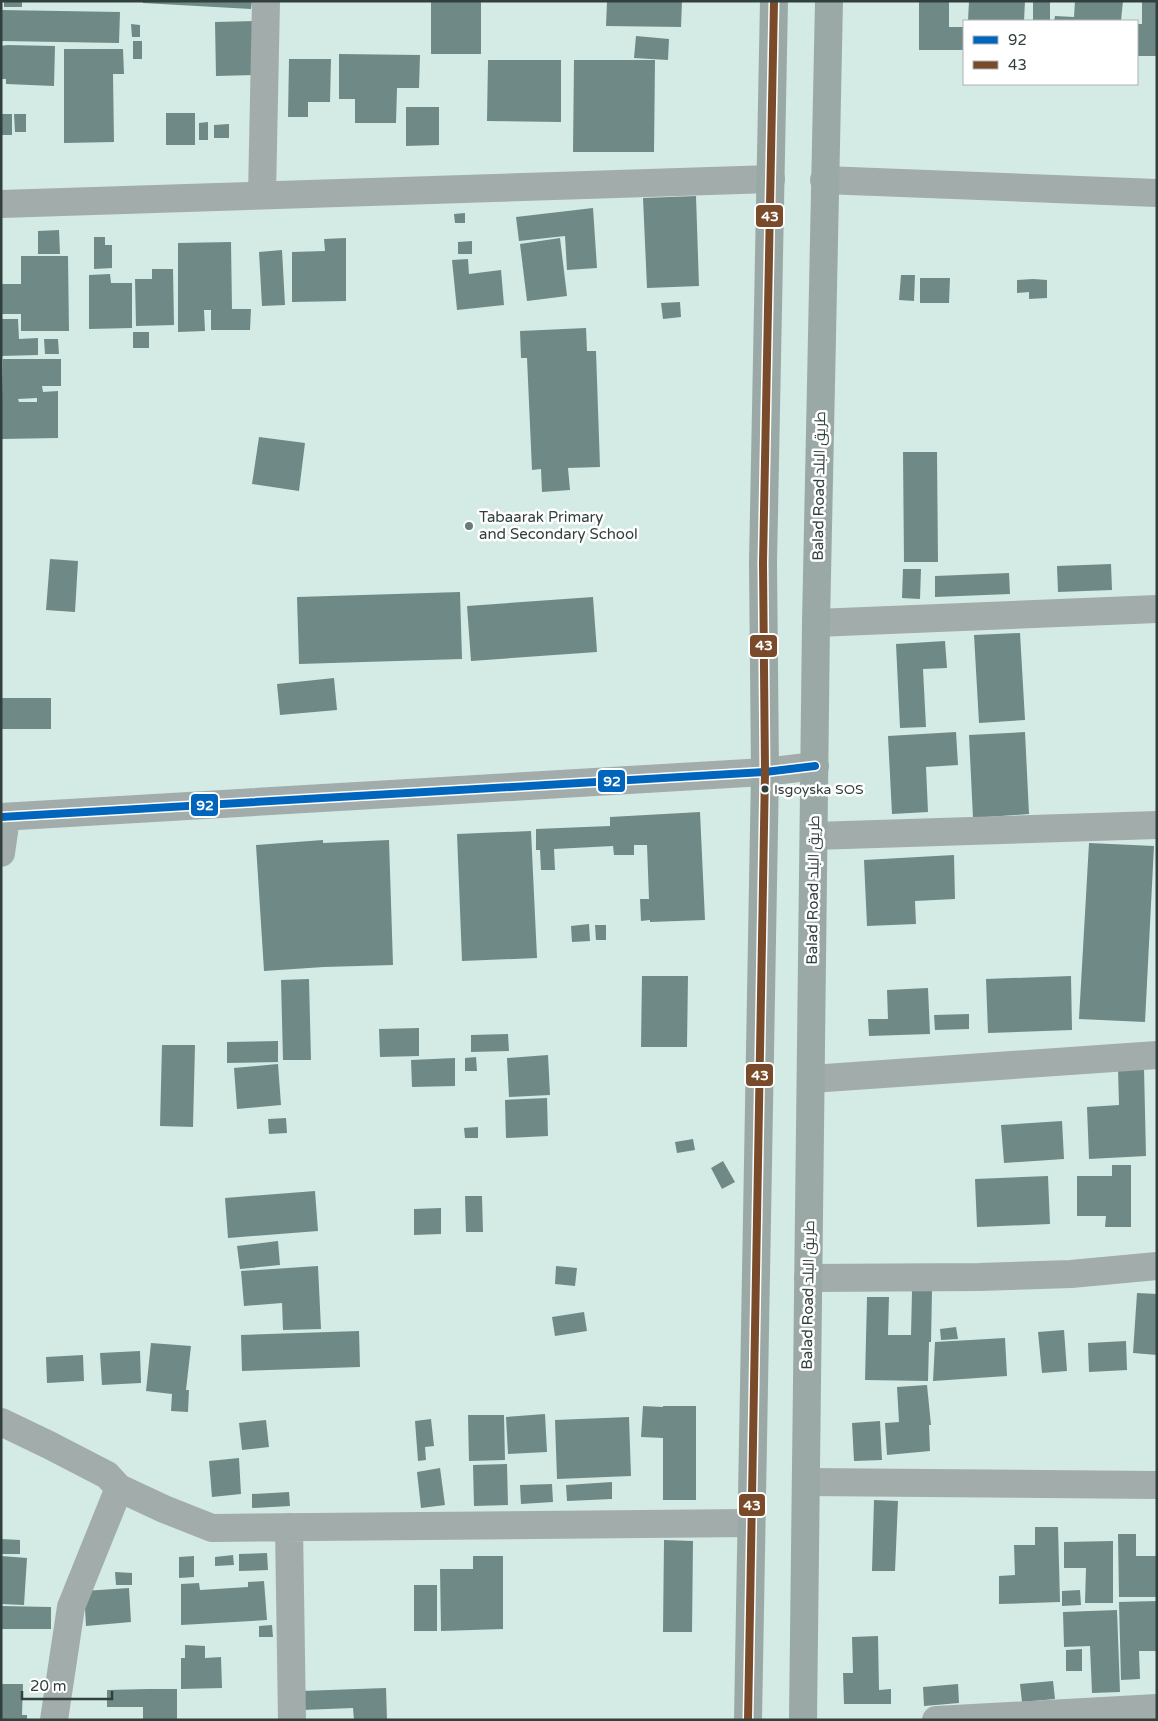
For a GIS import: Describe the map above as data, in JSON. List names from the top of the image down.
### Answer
{
  "streets": {
    "highway": ["Balad Road طريق البلد"]
  },
  "places": ["Tabaarak Primary and Secondary School", "Isgoyska SOS"],
  "lines": ["transit line 43", "transit line 92"],
  "legend": ["92", "43"],
  "scale_bar": "20 m"
}
